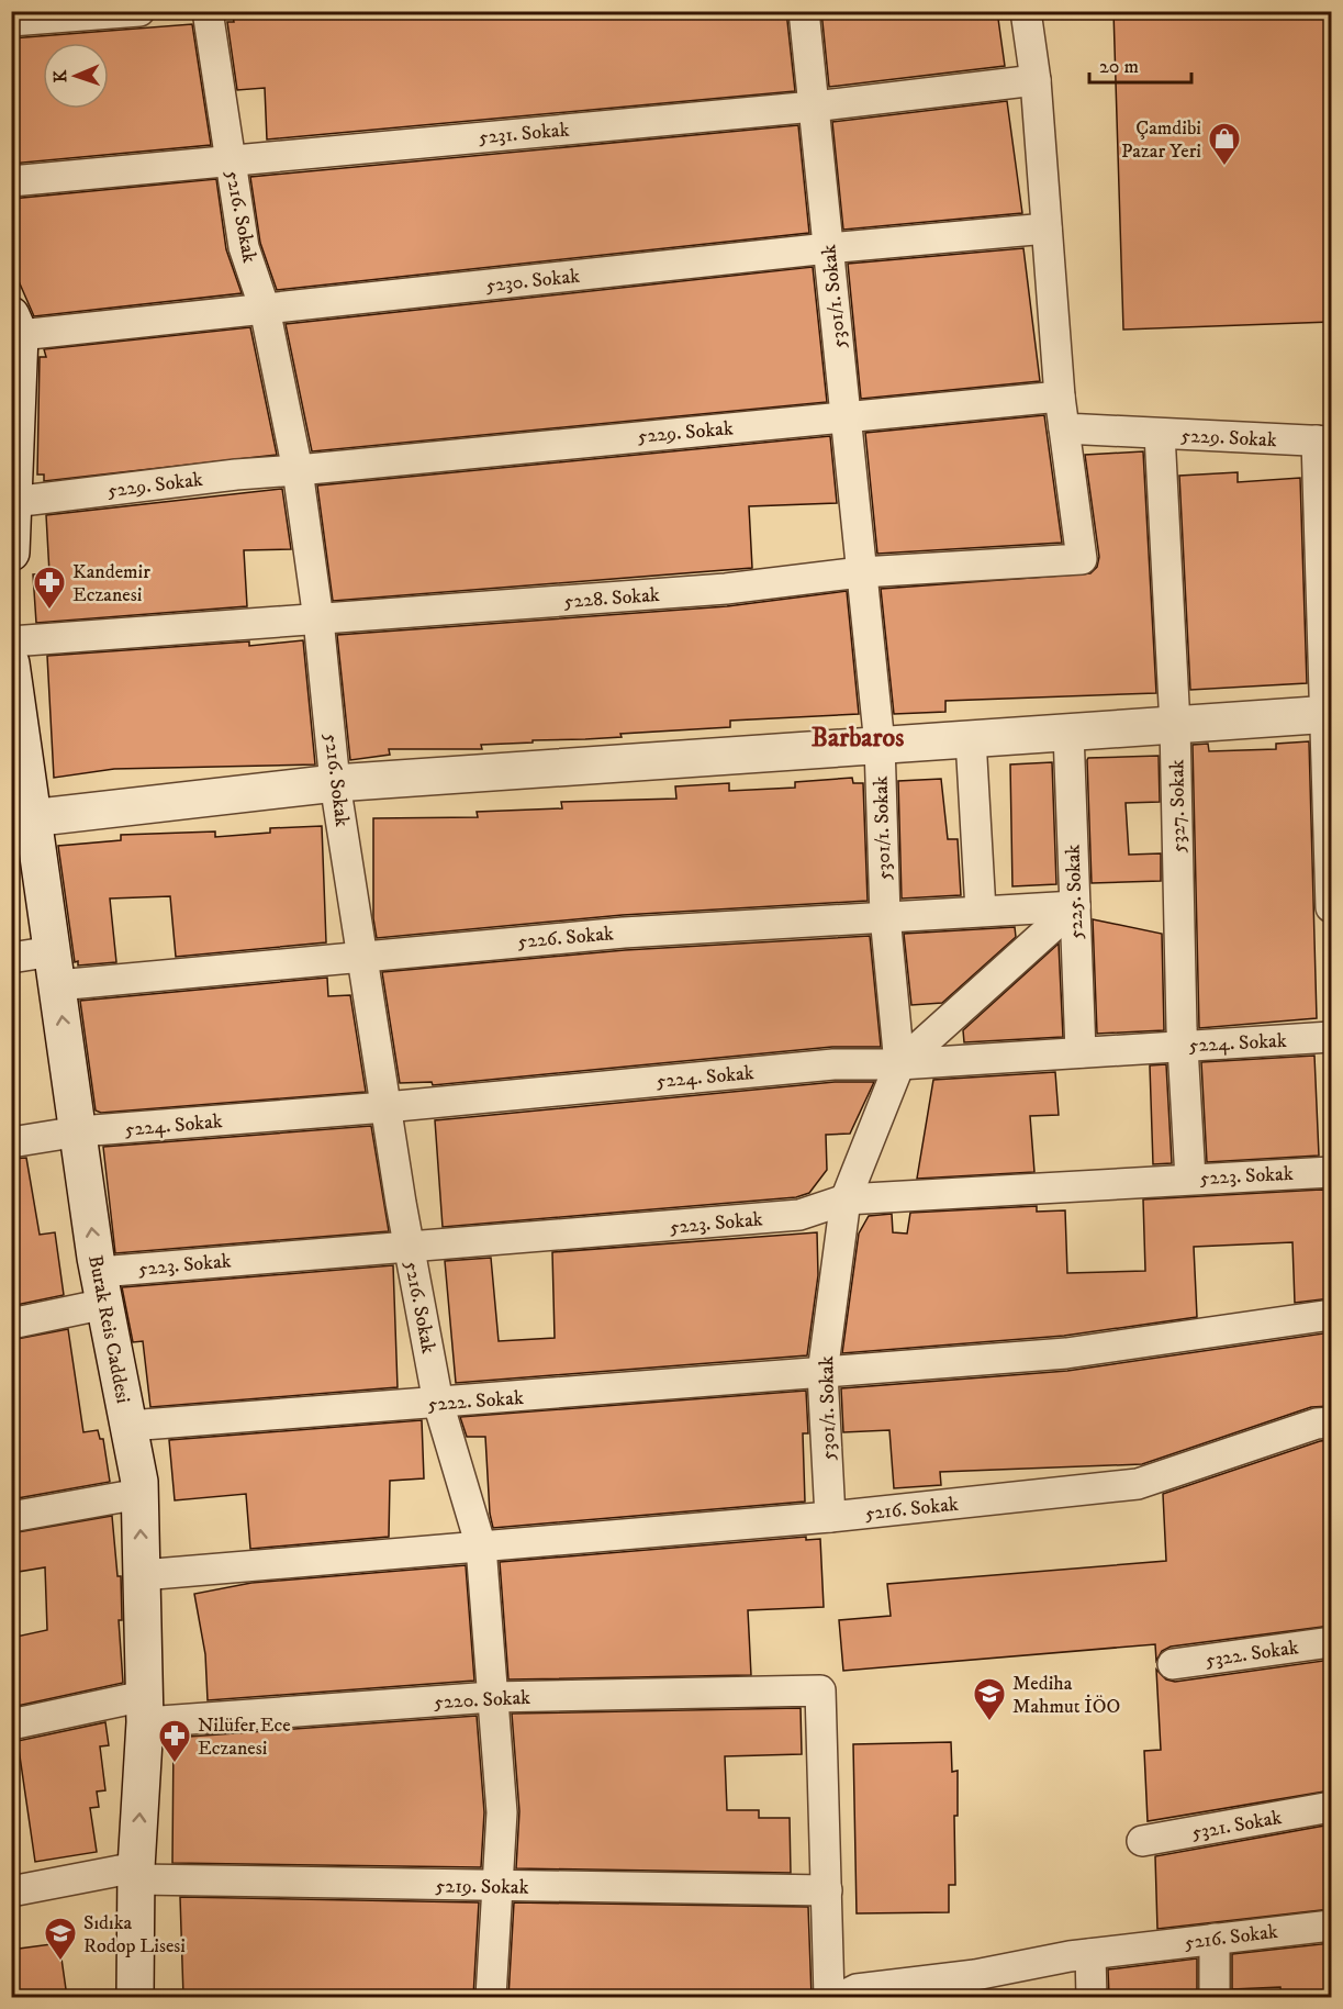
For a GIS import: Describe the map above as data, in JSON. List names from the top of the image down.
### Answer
{
  "streets": {
    "main road": ["Burak Reis Caddesi"],
    "street": [
      "5231. Sokak",
      "5216. Sokak",
      "5230. Sokak",
      "5301/1. Sokak",
      "5229. Sokak",
      "5228. Sokak",
      "5327. Sokak",
      "5225. Sokak",
      "5226. Sokak",
      "5224. Sokak",
      "5223. Sokak",
      "5222. Sokak",
      "5322. Sokak",
      "5220. Sokak",
      "5321. Sokak",
      "5219. Sokak"
    ]
  },
  "crossings": [
    ["5231. Sokak", "5216. Sokak"],
    ["5231. Sokak", "5301/1. Sokak"],
    ["5216. Sokak", "5230. Sokak"],
    ["5216. Sokak", "5301/1. Sokak"],
    ["5216. Sokak", "5229. Sokak"],
    ["5216. Sokak", "5228. Sokak"],
    ["5216. Sokak", "5226. Sokak"],
    ["5216. Sokak", "5224. Sokak"],
    ["5216. Sokak", "5223. Sokak"],
    ["5216. Sokak", "Burak Reis Caddesi"],
    ["5216. Sokak", "5222. Sokak"],
    ["5216. Sokak", "5220. Sokak"],
    ["5216. Sokak", "5219. Sokak"],
    ["5230. Sokak", "5301/1. Sokak"],
    ["5301/1. Sokak", "5229. Sokak"],
    ["5301/1. Sokak", "5228. Sokak"],
    ["5301/1. Sokak", "5226. Sokak"],
    ["5301/1. Sokak", "5224. Sokak"],
    ["5301/1. Sokak", "5223. Sokak"],
    ["5301/1. Sokak", "5222. Sokak"],
    ["5229. Sokak", "5228. Sokak"],
    ["5229. Sokak", "5327. Sokak"],
    ["5327. Sokak", "5224. Sokak"],
    ["5327. Sokak", "5223. Sokak"],
    ["5225. Sokak", "5226. Sokak"],
    ["5225. Sokak", "5224. Sokak"],
    ["5226. Sokak", "Burak Reis Caddesi"],
    ["5224. Sokak", "Burak Reis Caddesi"],
    ["5223. Sokak", "Burak Reis Caddesi"],
    ["Burak Reis Caddesi", "5222. Sokak"],
    ["Burak Reis Caddesi", "5220. Sokak"],
    ["Burak Reis Caddesi", "5219. Sokak"],
    ["5220. Sokak", "5219. Sokak"]
  ],
  "one_way": ["Burak Reis Caddesi"],
  "districts": ["Barbaros"],
  "places": {
    "shop": ["Çamdibi Pazar Yeri"],
    "pharmacy": ["Kandemir Eczanesi", "Nilüfer Ece Eczanesi"],
    "school or university": ["Mediha Mahmut İÖO", "Sıdıka Rodop Lisesi"]
  },
  "scale_bar": "20 m",
  "north": "left"
}
